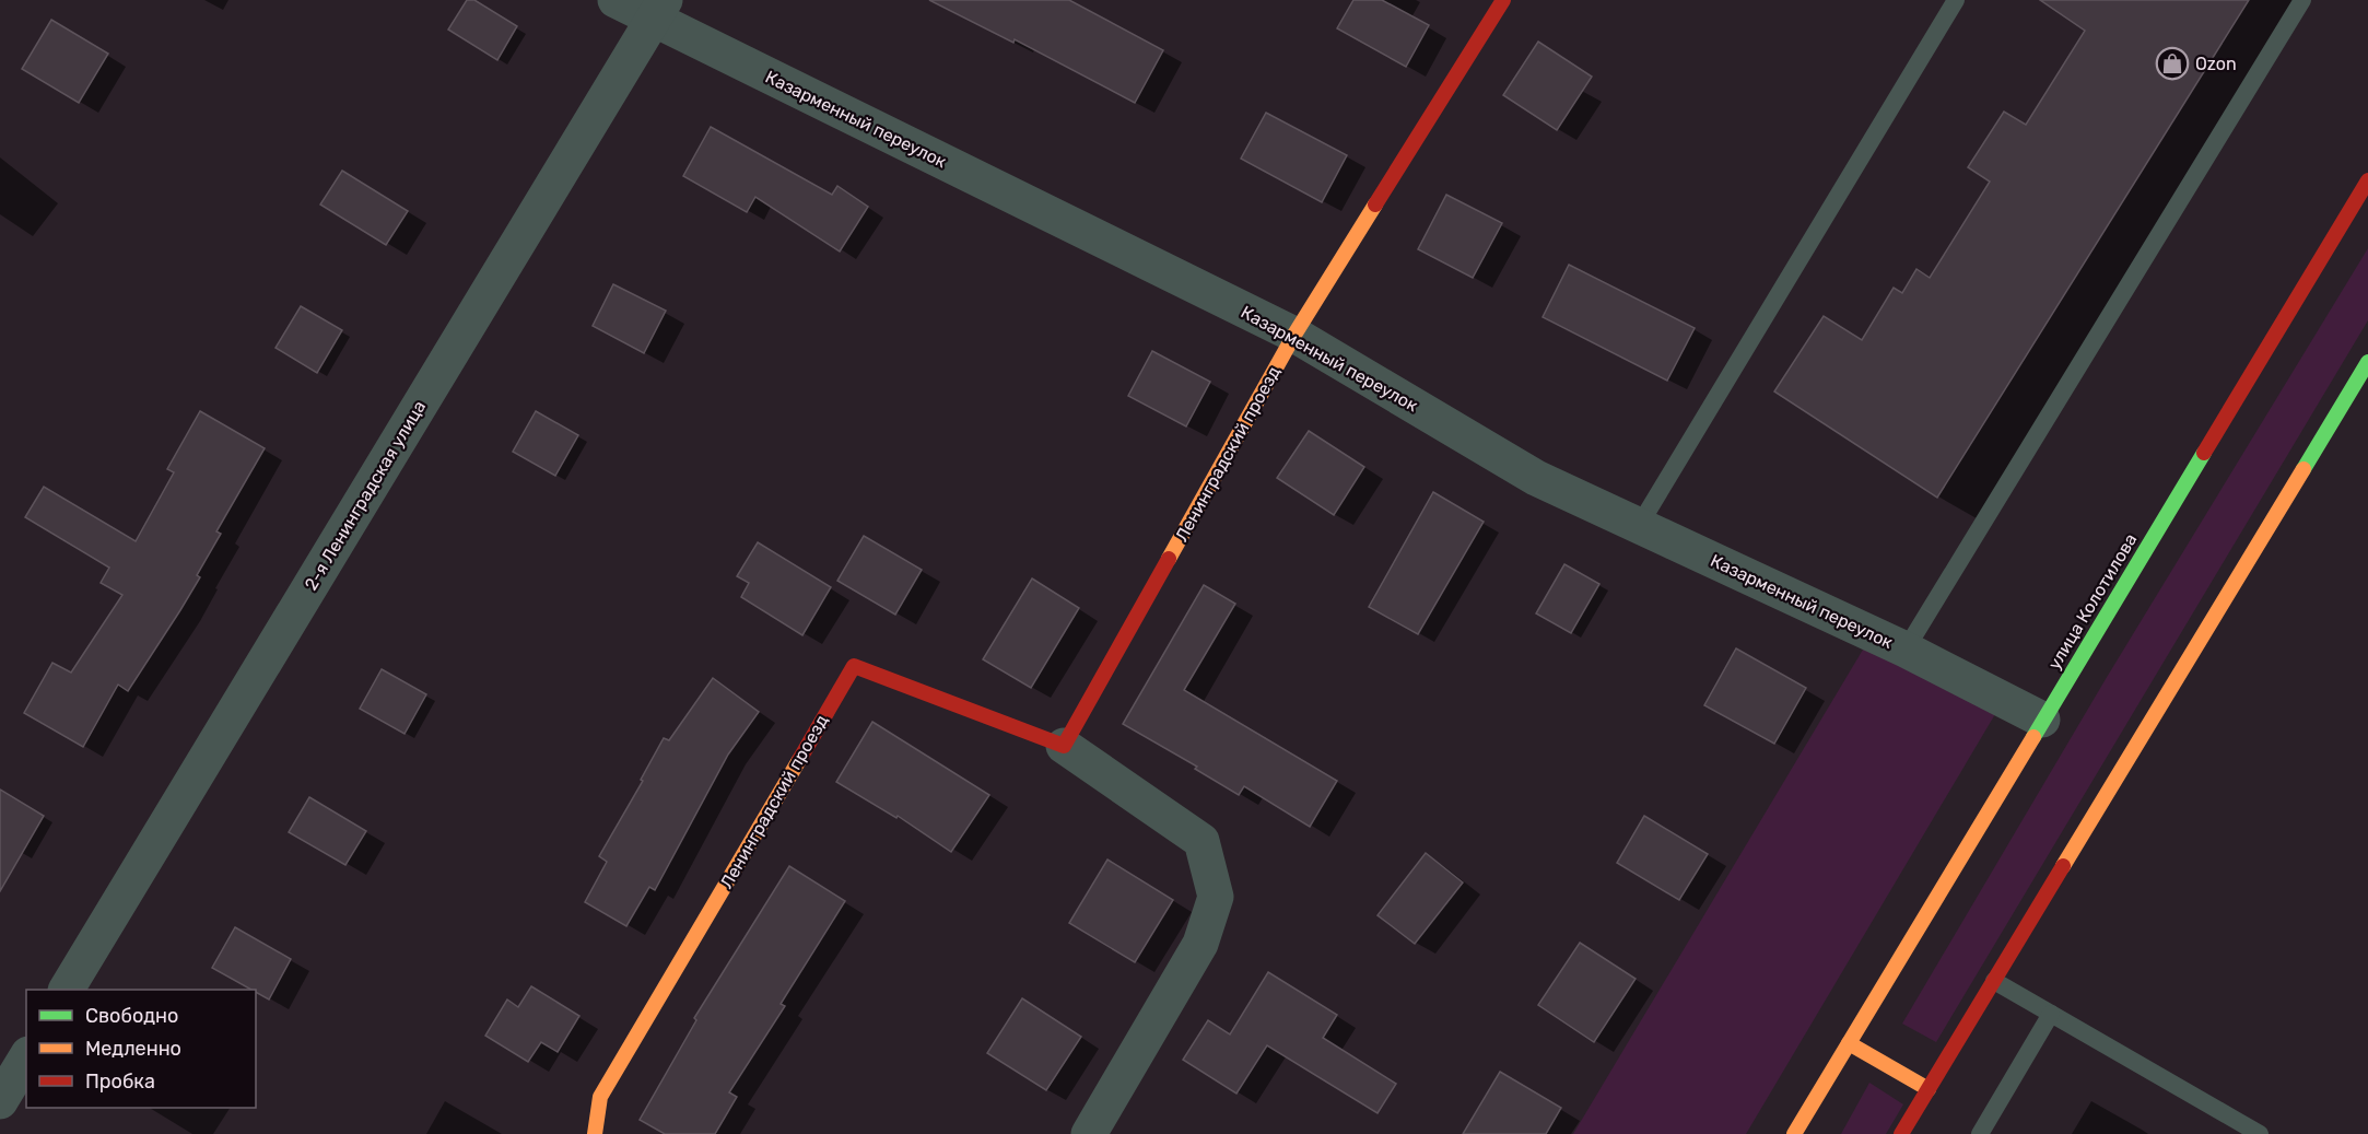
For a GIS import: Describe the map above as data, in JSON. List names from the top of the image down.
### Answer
{
  "streets": {
    "main road": ["Ленинградский проезд", "улица Колотилова"],
    "street": ["Казарменный переулок", "2-я Ленинградская улица"]
  },
  "crossings": [
    ["Казарменный переулок", "Ленинградский проезд"],
    ["Казарменный переулок", "2-я Ленинградская улица"],
    ["Казарменный переулок", "улица Колотилова"]
  ],
  "places": {
    "shop": ["Ozon"]
  },
  "legend": ["Свободно", "Медленно", "Пробка"]
}
